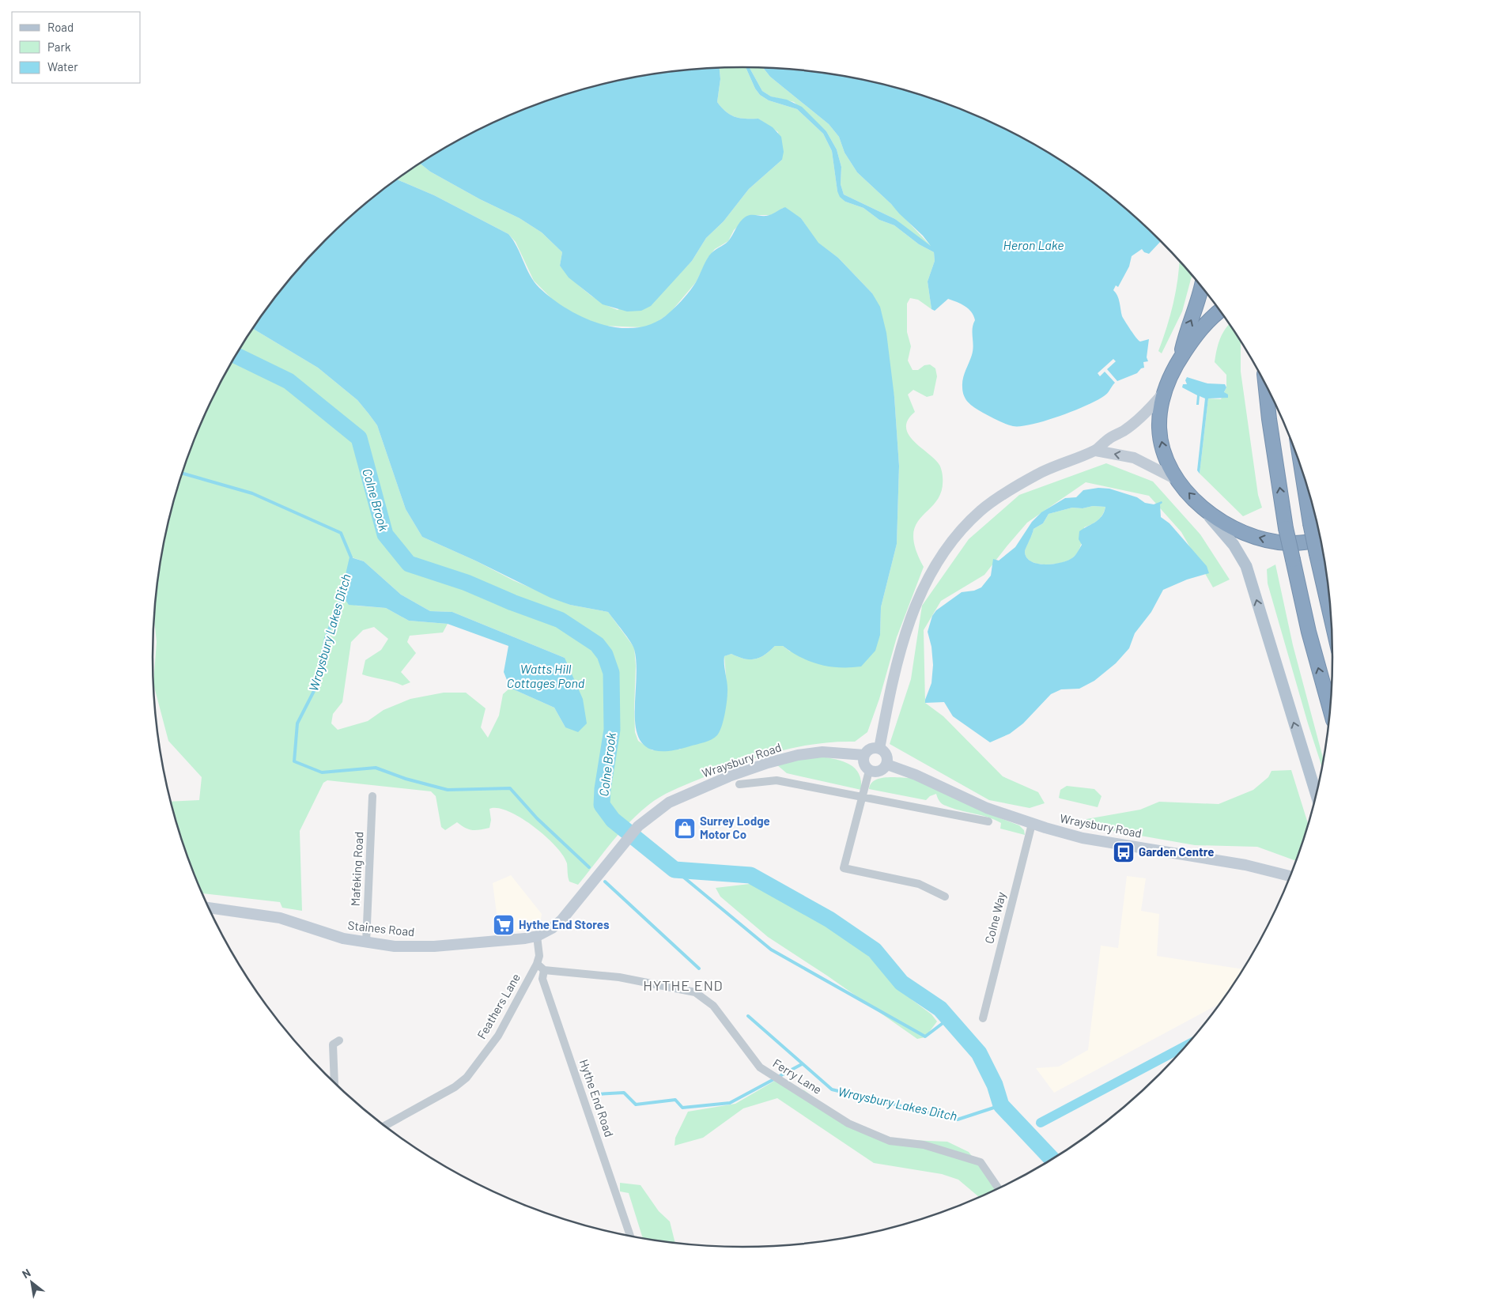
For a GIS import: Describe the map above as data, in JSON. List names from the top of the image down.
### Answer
{
  "streets": {
    "main road": ["Wraysbury Road", "Staines Road"],
    "street": [
      "Mafeking Road",
      "Colne Way",
      "Feathers Lane",
      "Ferry Lane",
      "Hythe End Road"
    ]
  },
  "crossings": [
    ["Wraysbury Road", "Colne Way"],
    ["Wraysbury Road", "Staines Road"],
    ["Wraysbury Road", "Feathers Lane"],
    ["Mafeking Road", "Staines Road"],
    ["Staines Road", "Feathers Lane"],
    ["Ferry Lane", "Hythe End Road"]
  ],
  "districts": ["HYTHE END"],
  "water": [
    "Heron Lake",
    "Colne Brook",
    "Wraysbury Lakes Ditch",
    "Watts Hill Cottages Pond"
  ],
  "places": {
    "shop": ["Surrey Lodge Motor Co"],
    "bus stop": ["Garden Centre"],
    "supermarket": ["Hythe End Stores"]
  },
  "legend": ["Road", "Park", "Water"],
  "north": "top left"
}
